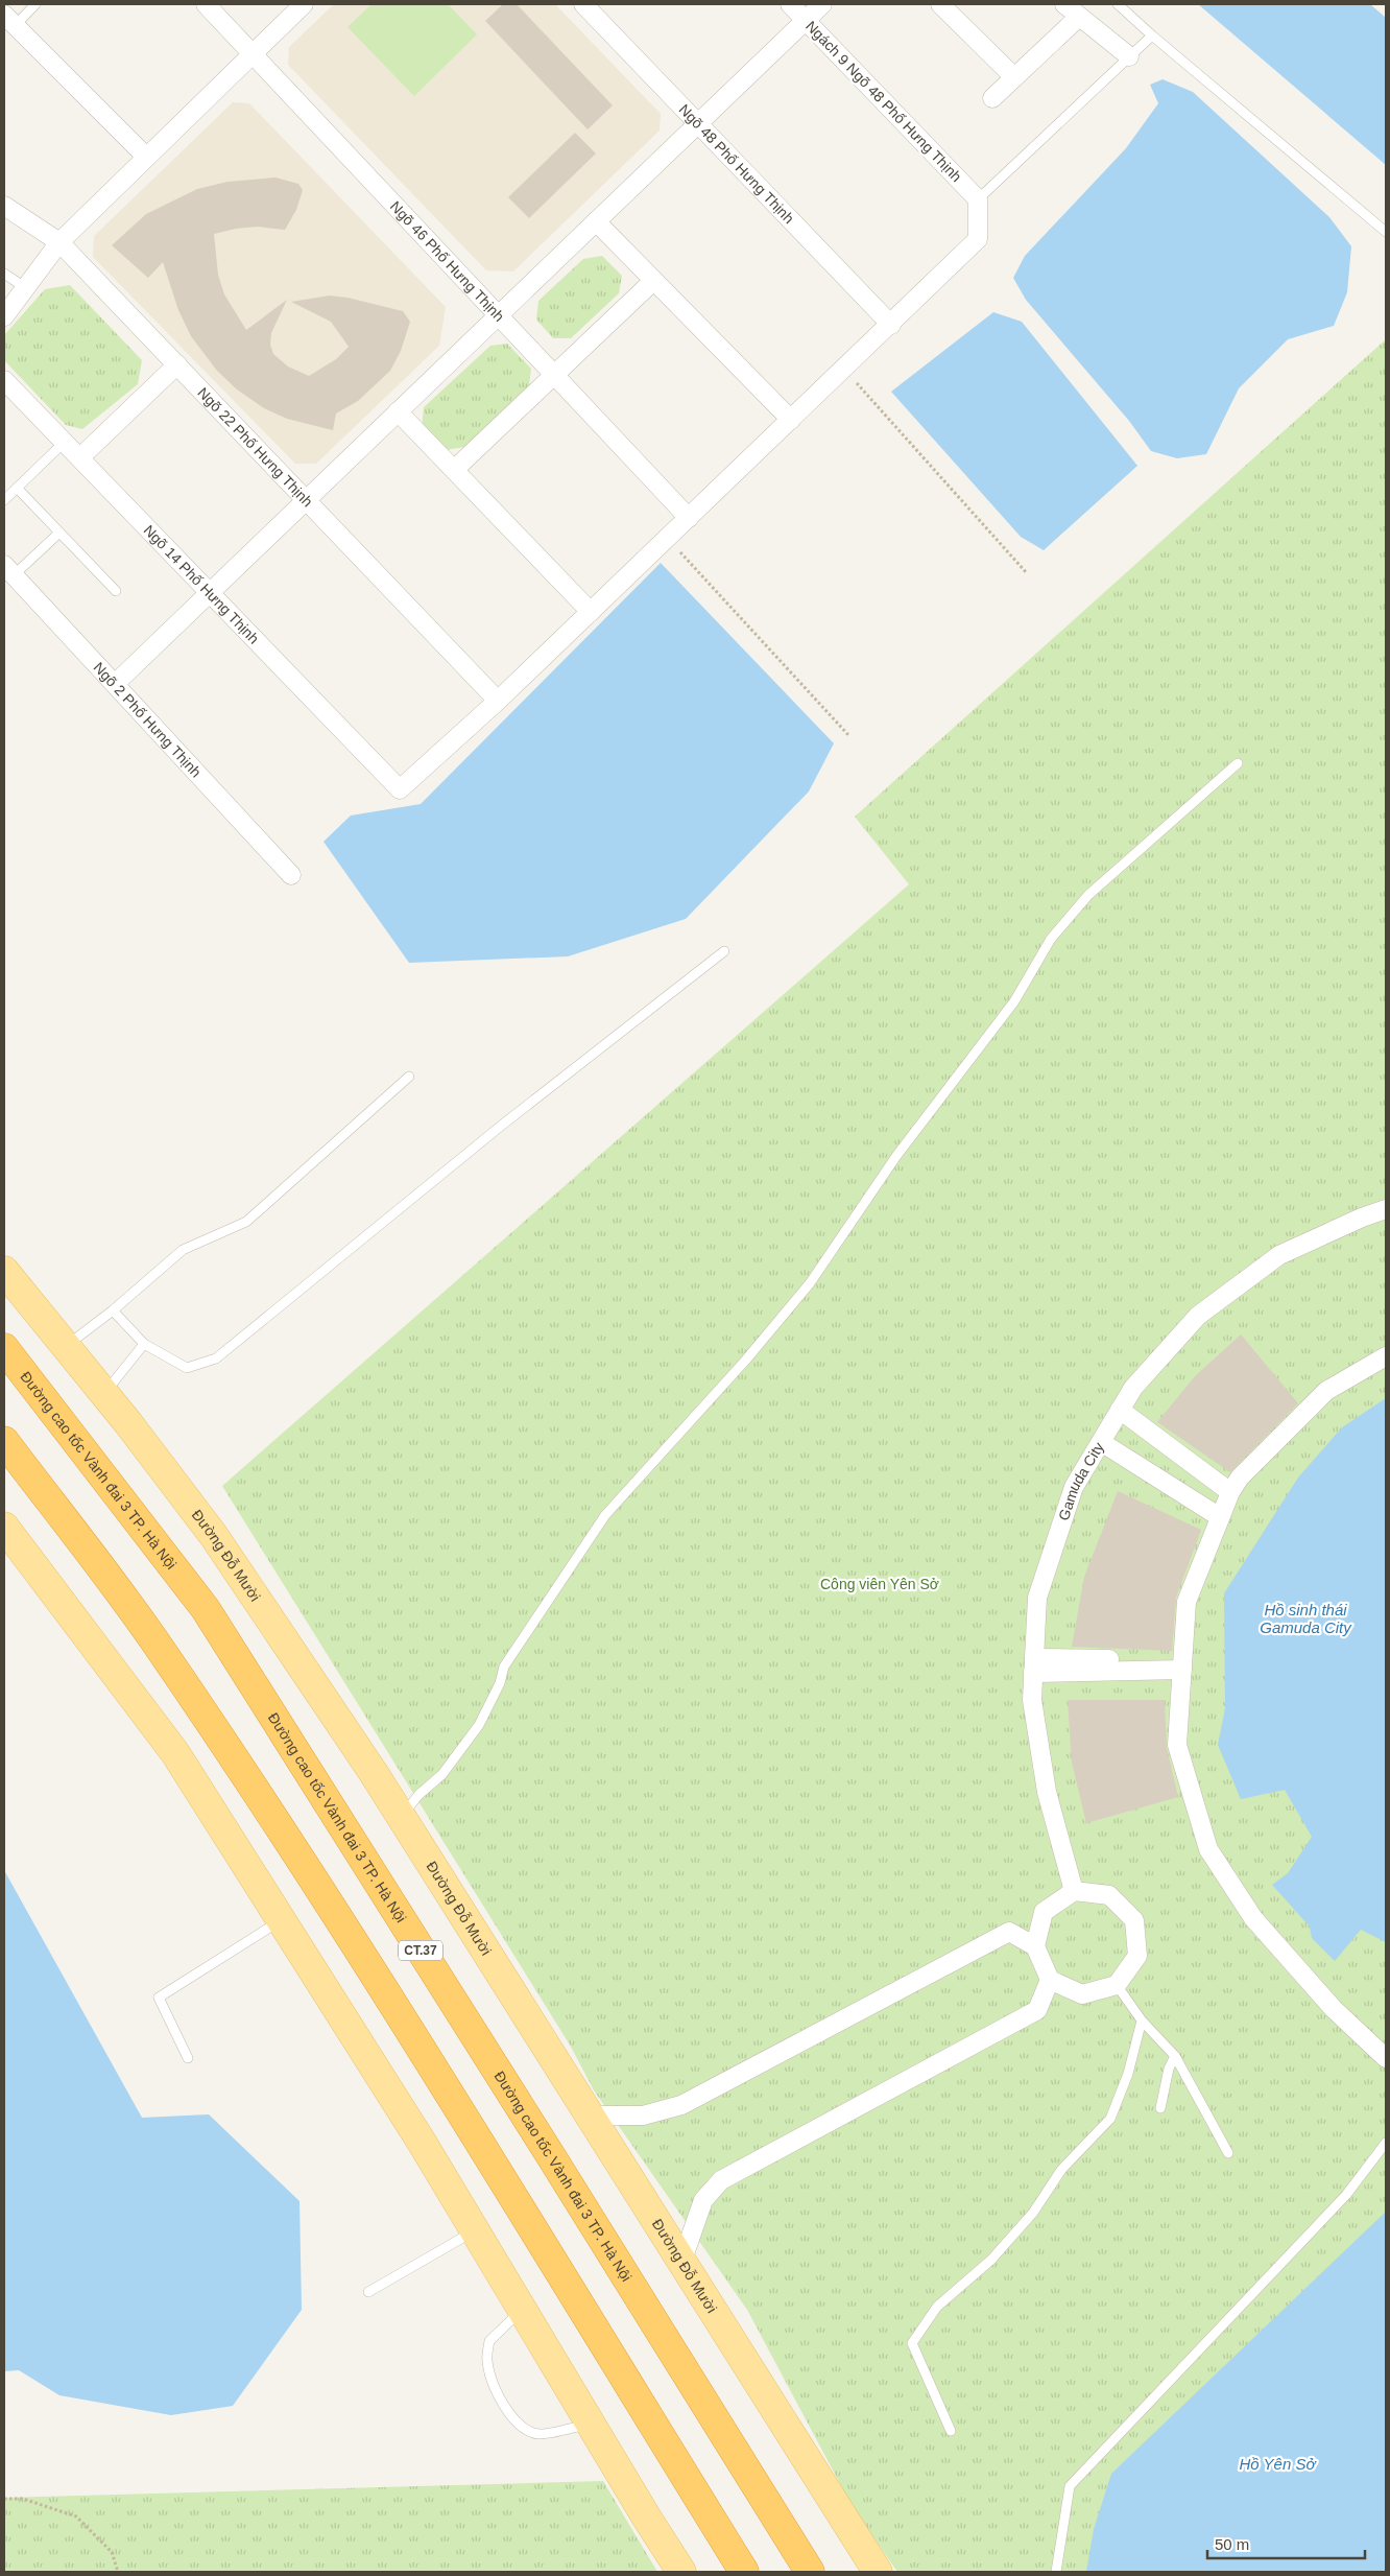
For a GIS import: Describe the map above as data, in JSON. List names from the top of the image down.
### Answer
{
  "streets": {
    "highway": ["Đường cao tốc Vành đai 3 TP. Hà Nội", "CT.37"],
    "main road": ["Đường Đỗ Mười"],
    "street": [
      "Ngách 9 Ngõ 48 Phố Hưng Thịnh",
      "Ngõ 48 Phố Hưng Thịnh",
      "Ngõ 46 Phố Hưng Thịnh",
      "Ngõ 22 Phố Hưng Thịnh",
      "Ngõ 14 Phố Hưng Thịnh",
      "Ngõ 2 Phố Hưng Thịnh",
      "Gamuda City"
    ]
  },
  "crossings": [
    ["Ngõ 22 Phố Hưng Thịnh", "Ngõ 14 Phố Hưng Thịnh"]
  ],
  "water": ["Hồ sinh thái Gamuda City", "Hồ Yên Sở"],
  "parks": ["Công viên Yên Sở"],
  "scale_bar": "50 m"
}
